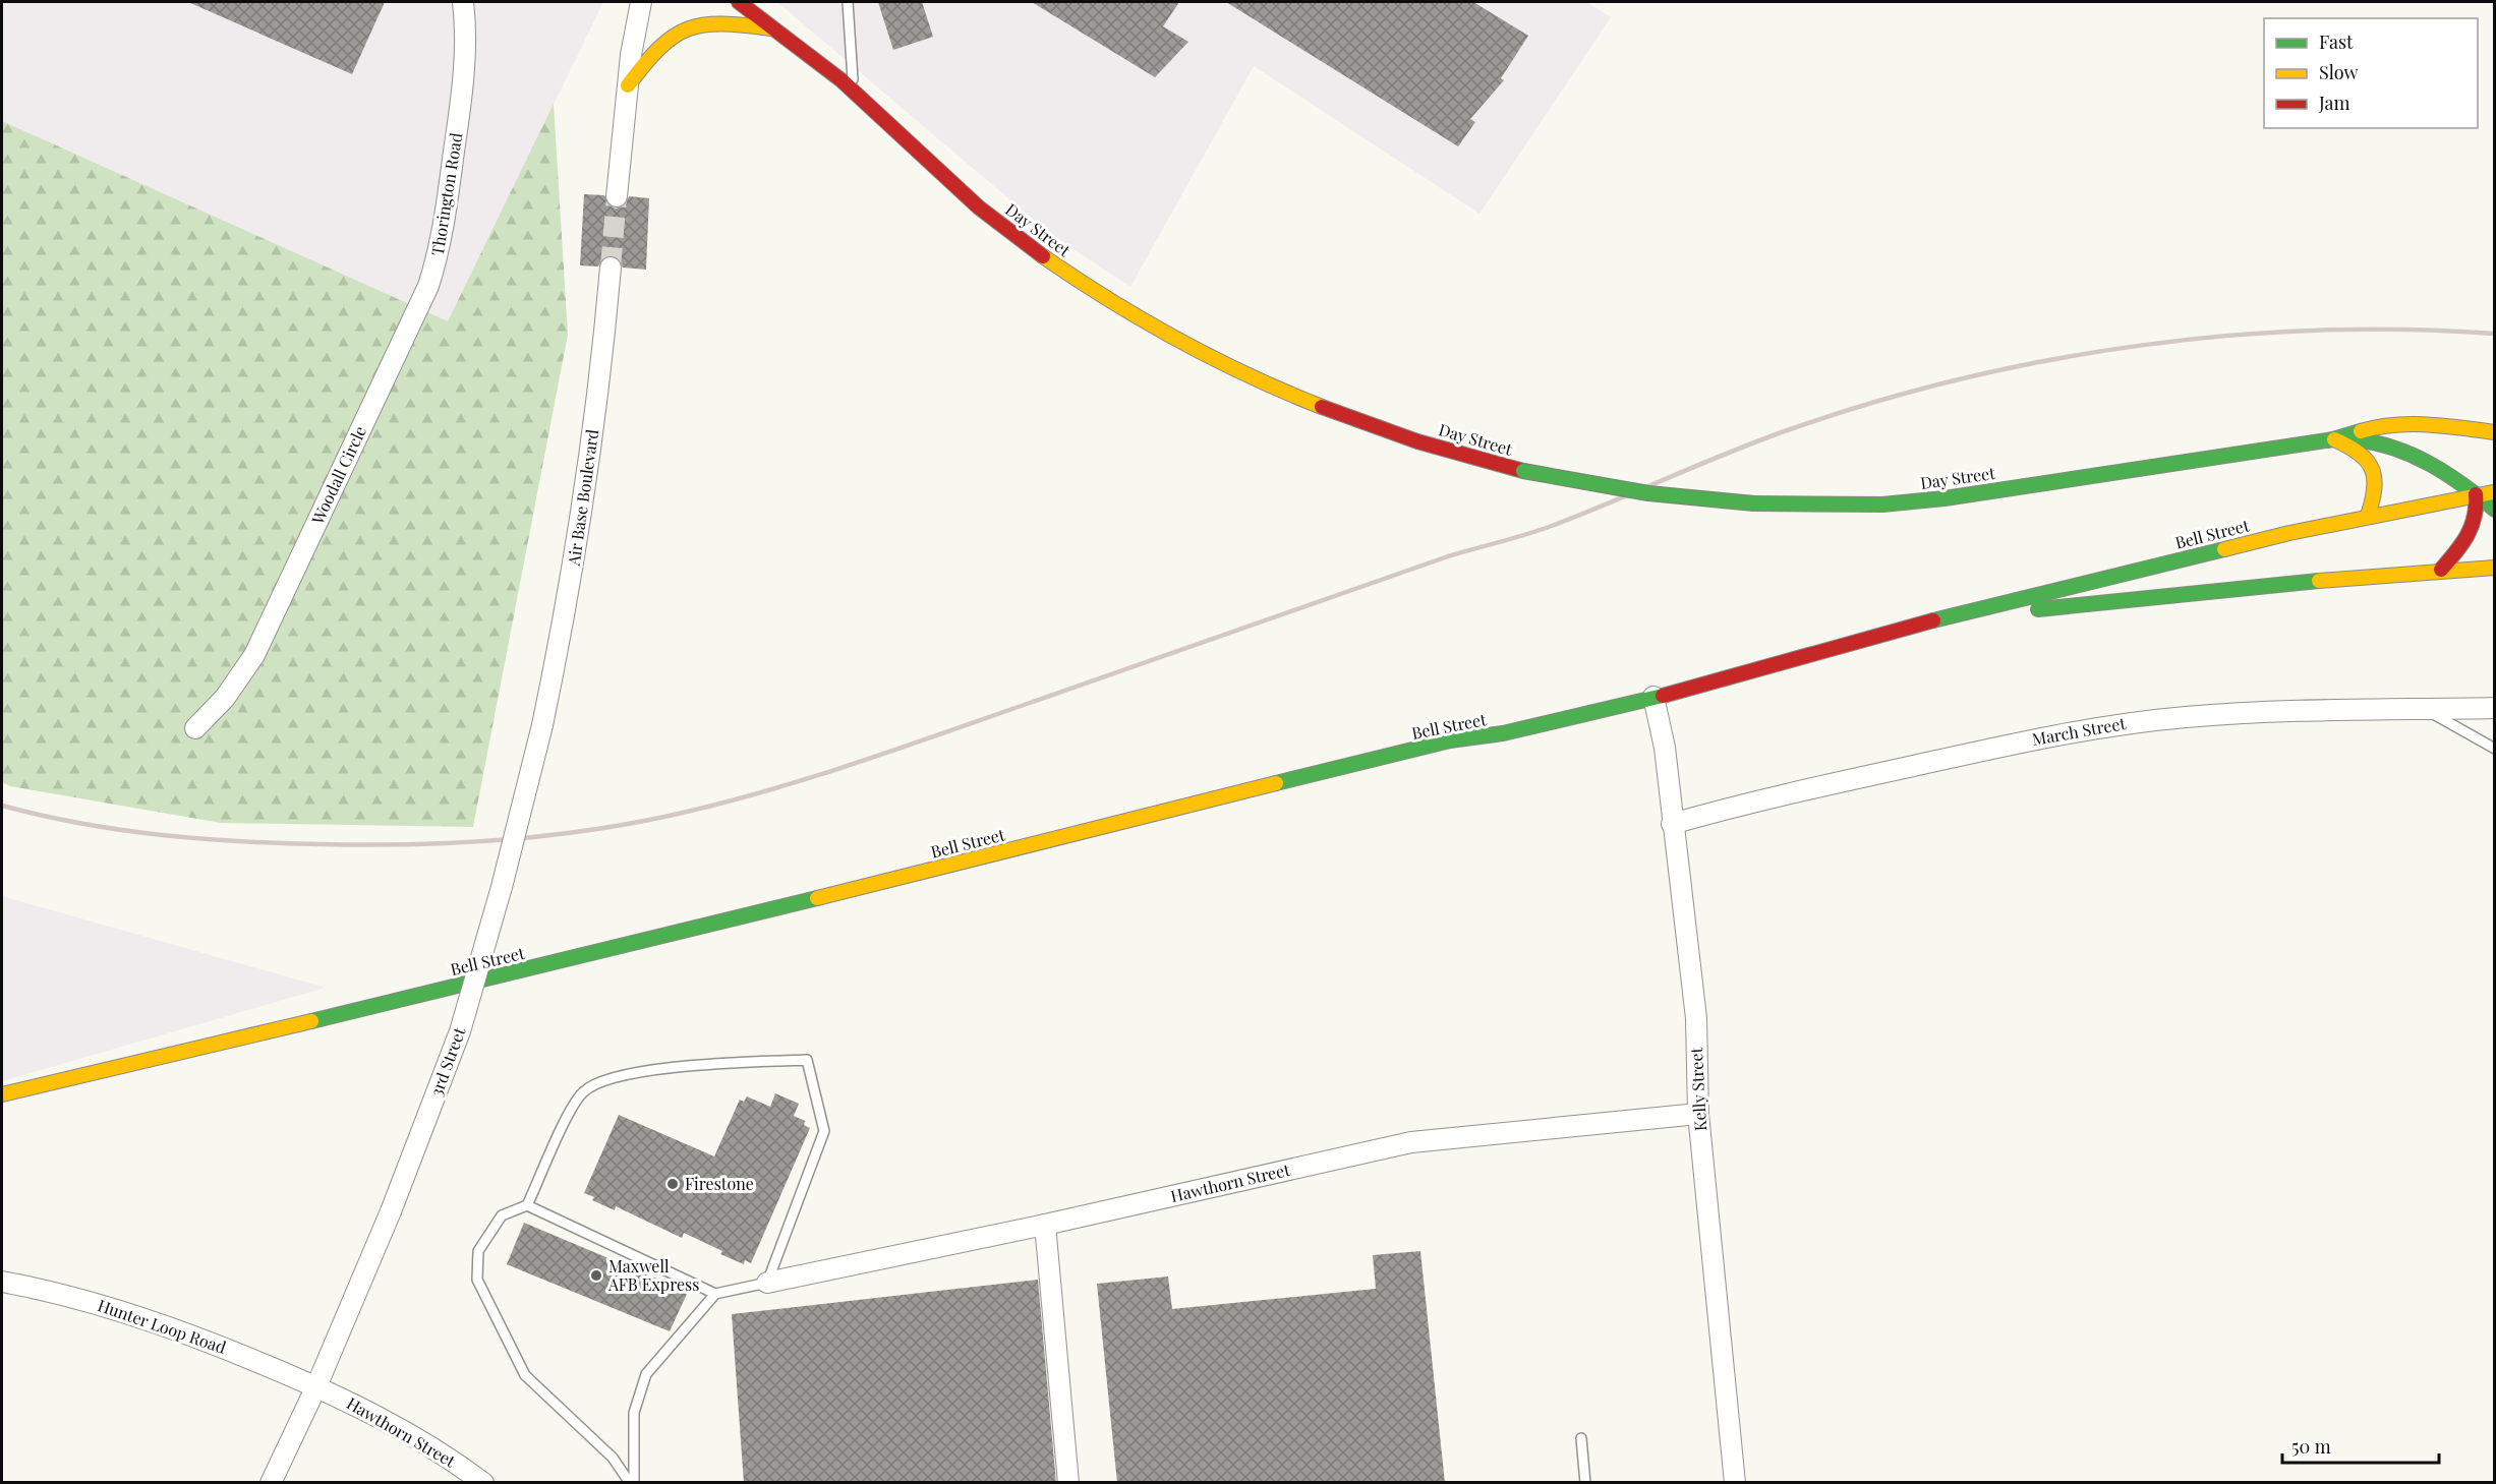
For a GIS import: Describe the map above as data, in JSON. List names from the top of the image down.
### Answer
{
  "streets": {
    "main road": ["Day Street", "Bell Street"],
    "street": [
      "Thorington Road",
      "Woodall Circle",
      "Air Base Boulevard",
      "March Street",
      "3rd Street",
      "Kelly Street",
      "Hawthorn Street",
      "Hunter Loop Road"
    ]
  },
  "crossings": [
    ["Thorington Road", "Woodall Circle"],
    ["Day Street", "Bell Street"],
    ["Air Base Boulevard", "3rd Street"],
    ["Bell Street", "Kelly Street"],
    ["March Street", "Kelly Street"],
    ["3rd Street", "Hawthorn Street"],
    ["3rd Street", "Hunter Loop Road"],
    ["Kelly Street", "Hawthorn Street"],
    ["Hawthorn Street", "Hunter Loop Road"]
  ],
  "places": ["Firestone", "Maxwell AFB Express"],
  "legend": ["Fast", "Slow", "Jam"],
  "scale_bar": "50 m"
}
